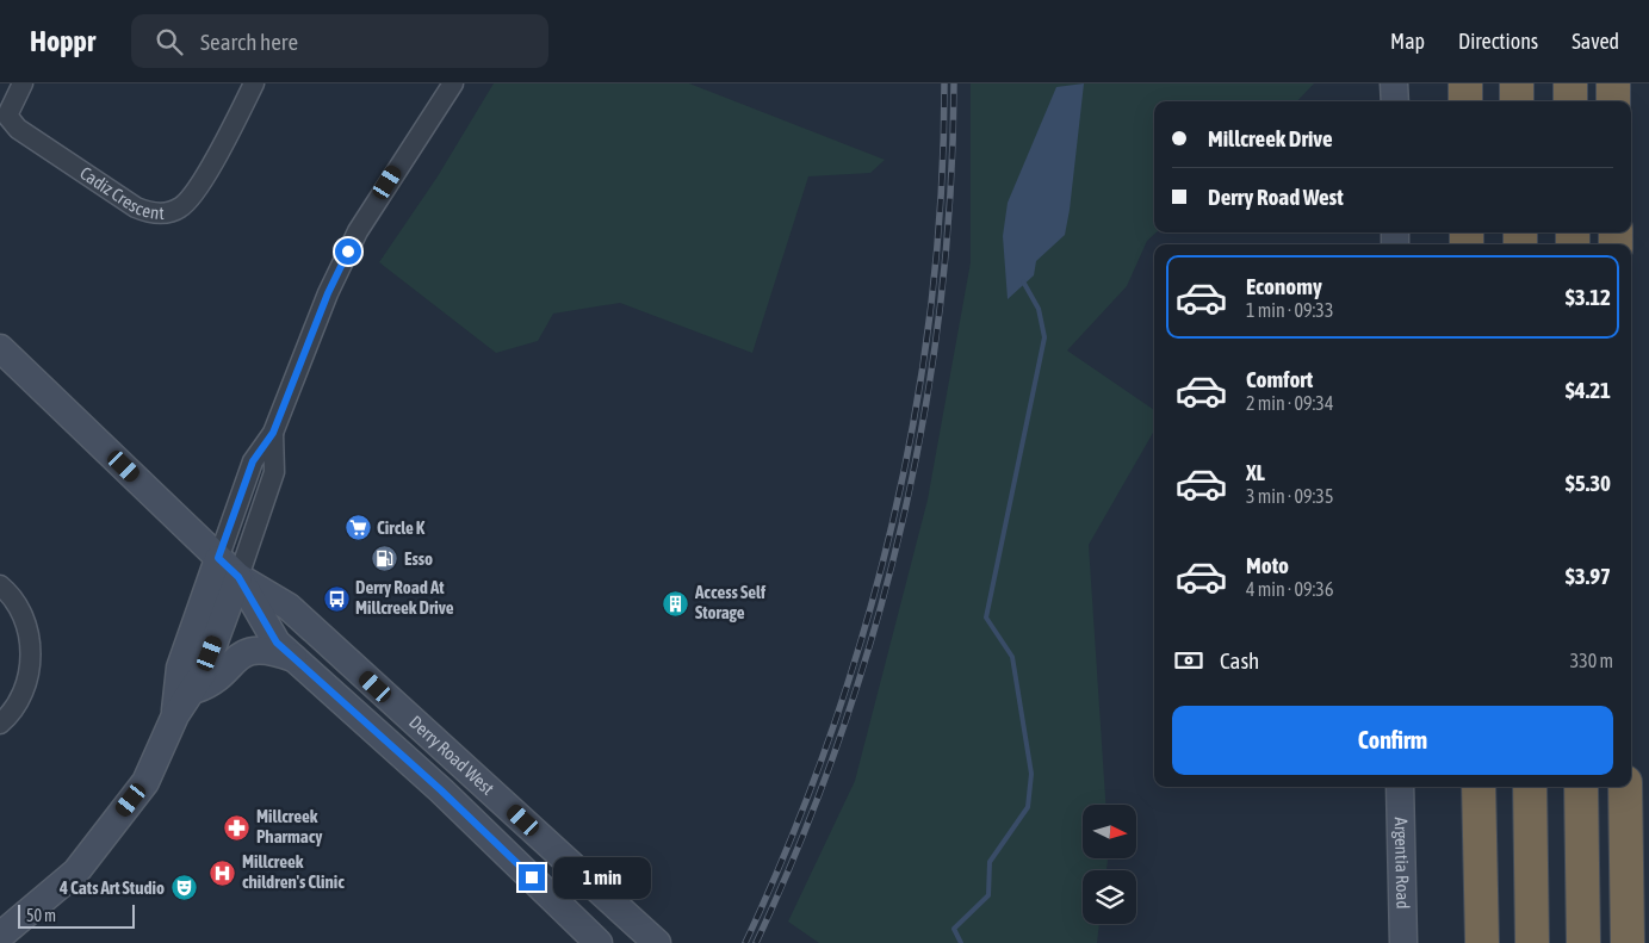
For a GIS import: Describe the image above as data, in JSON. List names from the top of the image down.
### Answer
{
  "streets": {
    "main road": ["Derry Road West", "Argentia Road"],
    "street": ["Cadiz Crescent"]
  },
  "places": {
    "supermarket": ["Circle K"],
    "fuel station": ["Esso"],
    "bus stop": ["Derry Road At Millcreek Drive"],
    "building": ["Access Self Storage"],
    "pharmacy": ["Millcreek Pharmacy"],
    "hospital": ["Millcreek children's Clinic"],
    "theatre": ["4 Cats Art Studio"]
  },
  "scale_bar": "50 m",
  "north": "right",
  "page": {
    "header": "Hoppr",
    "search": "Search here",
    "nav": ["Map", "Directions", "Saved"],
    "banner": ["Millcreek Drive", "Derry Road West"],
    "list": [
      {
        "name": "Economy",
        "note": "1 min · 09:33",
        "value": "$3.12"
      },
      {
        "name": "Comfort",
        "note": "2 min · 09:34",
        "value": "$4.21"
      },
      {
        "name": "XL",
        "note": "3 min · 09:35",
        "value": "$5.30"
      },
      {
        "name": "Moto",
        "note": "4 min · 09:36",
        "value": "$3.97"
      }
    ],
    "pay": ["Cash", "330 m"],
    "buttons": "Confirm",
    "bubble": "1 min",
    "scale": "50 m"
  }
}
